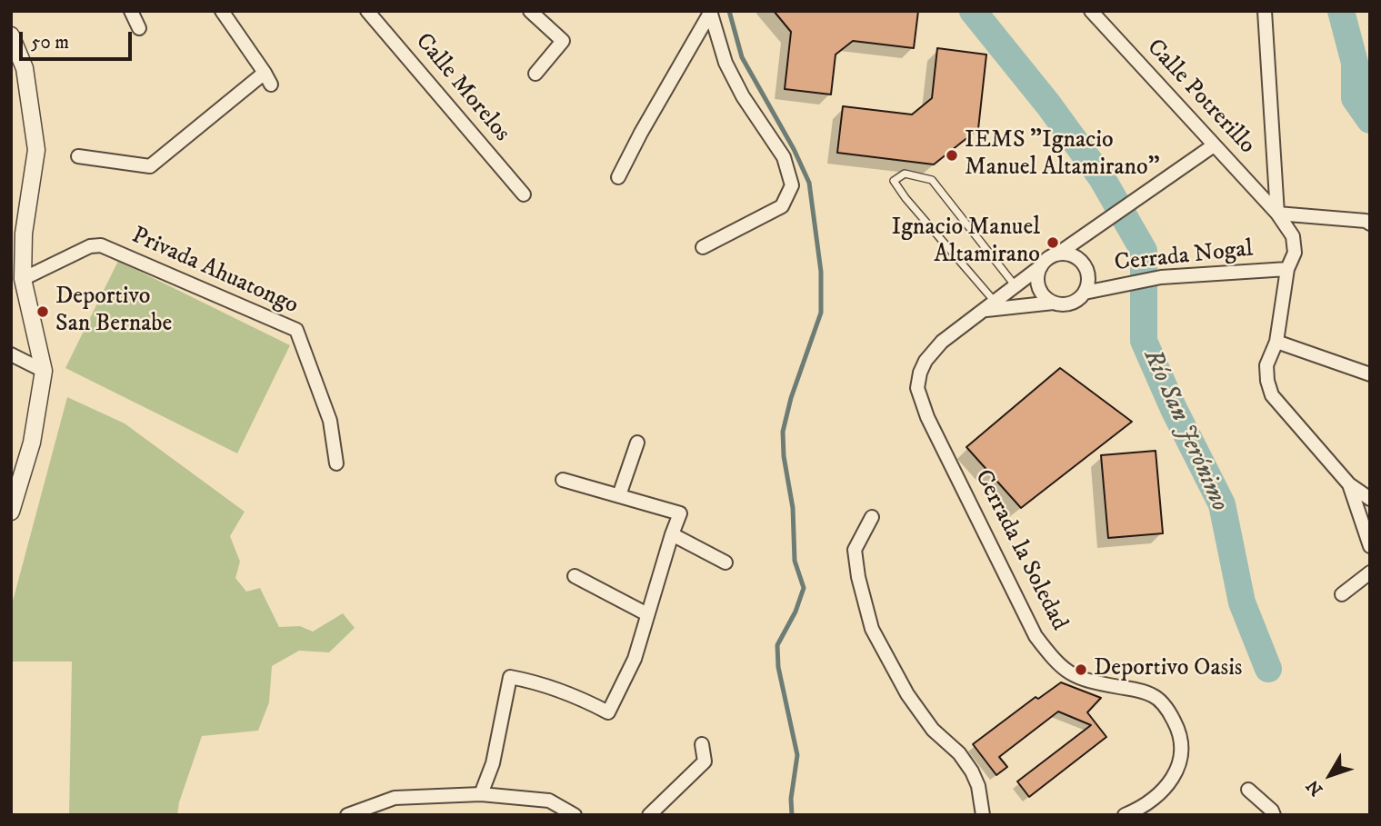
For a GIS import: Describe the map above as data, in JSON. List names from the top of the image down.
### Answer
{
  "streets": {
    "street": [
      "Calle Morelos",
      "Calle Potrerillo",
      "Cerrada Nogal",
      "Privada Ahuatongo",
      "Cerrada la Soledad"
    ]
  },
  "crossings": [
    ["Cerrada Nogal", "Cerrada la Soledad"]
  ],
  "water": ["Río San Jerónimo"],
  "places": [
    "IEMS \"Ignacio Manuel Altamirano\"",
    "Ignacio Manuel Altamirano",
    "Deportivo San Bernabe",
    "Deportivo Oasis"
  ],
  "scale_bar": "50 m",
  "north": "bottom left"
}
